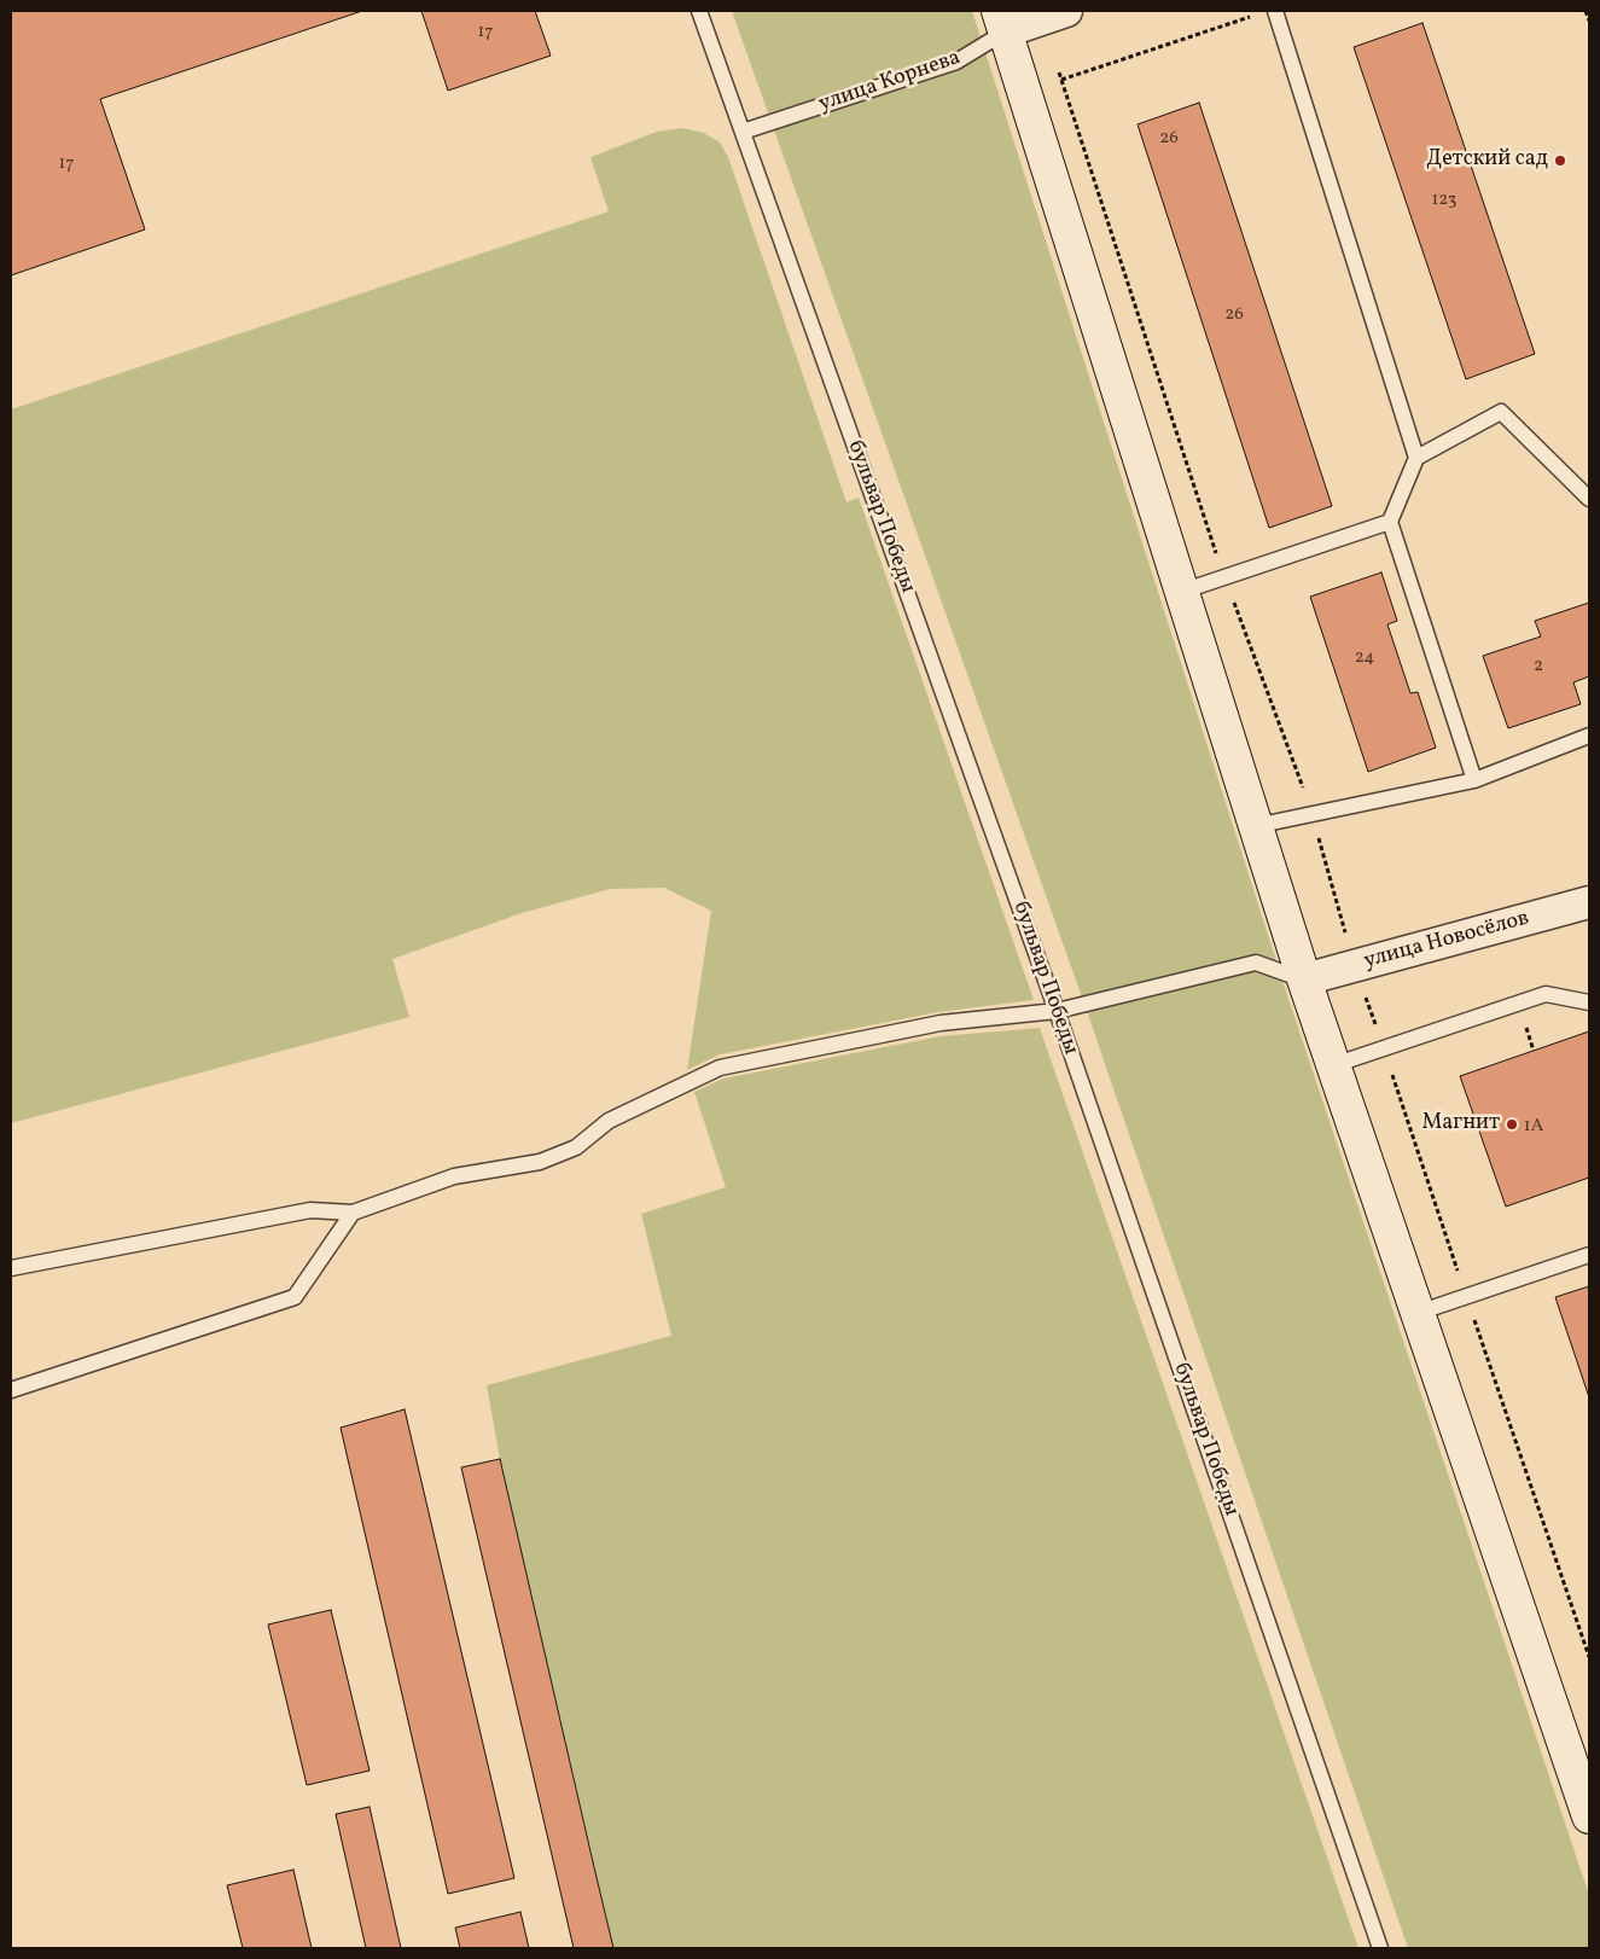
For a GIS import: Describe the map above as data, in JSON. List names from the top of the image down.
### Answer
{
  "streets": {
    "street": ["улица Корнева", "улица Новосёлов"],
    "lane": ["бульвар Победы"]
  },
  "crossings": [
    ["улица Корнева", "бульвар Победы"]
  ],
  "places": ["Детский сад", "Магнит"],
  "house_numbers": [
    "17",
    "26",
    "17",
    "123",
    "26",
    "24",
    "2",
    "1А"
  ]
}
